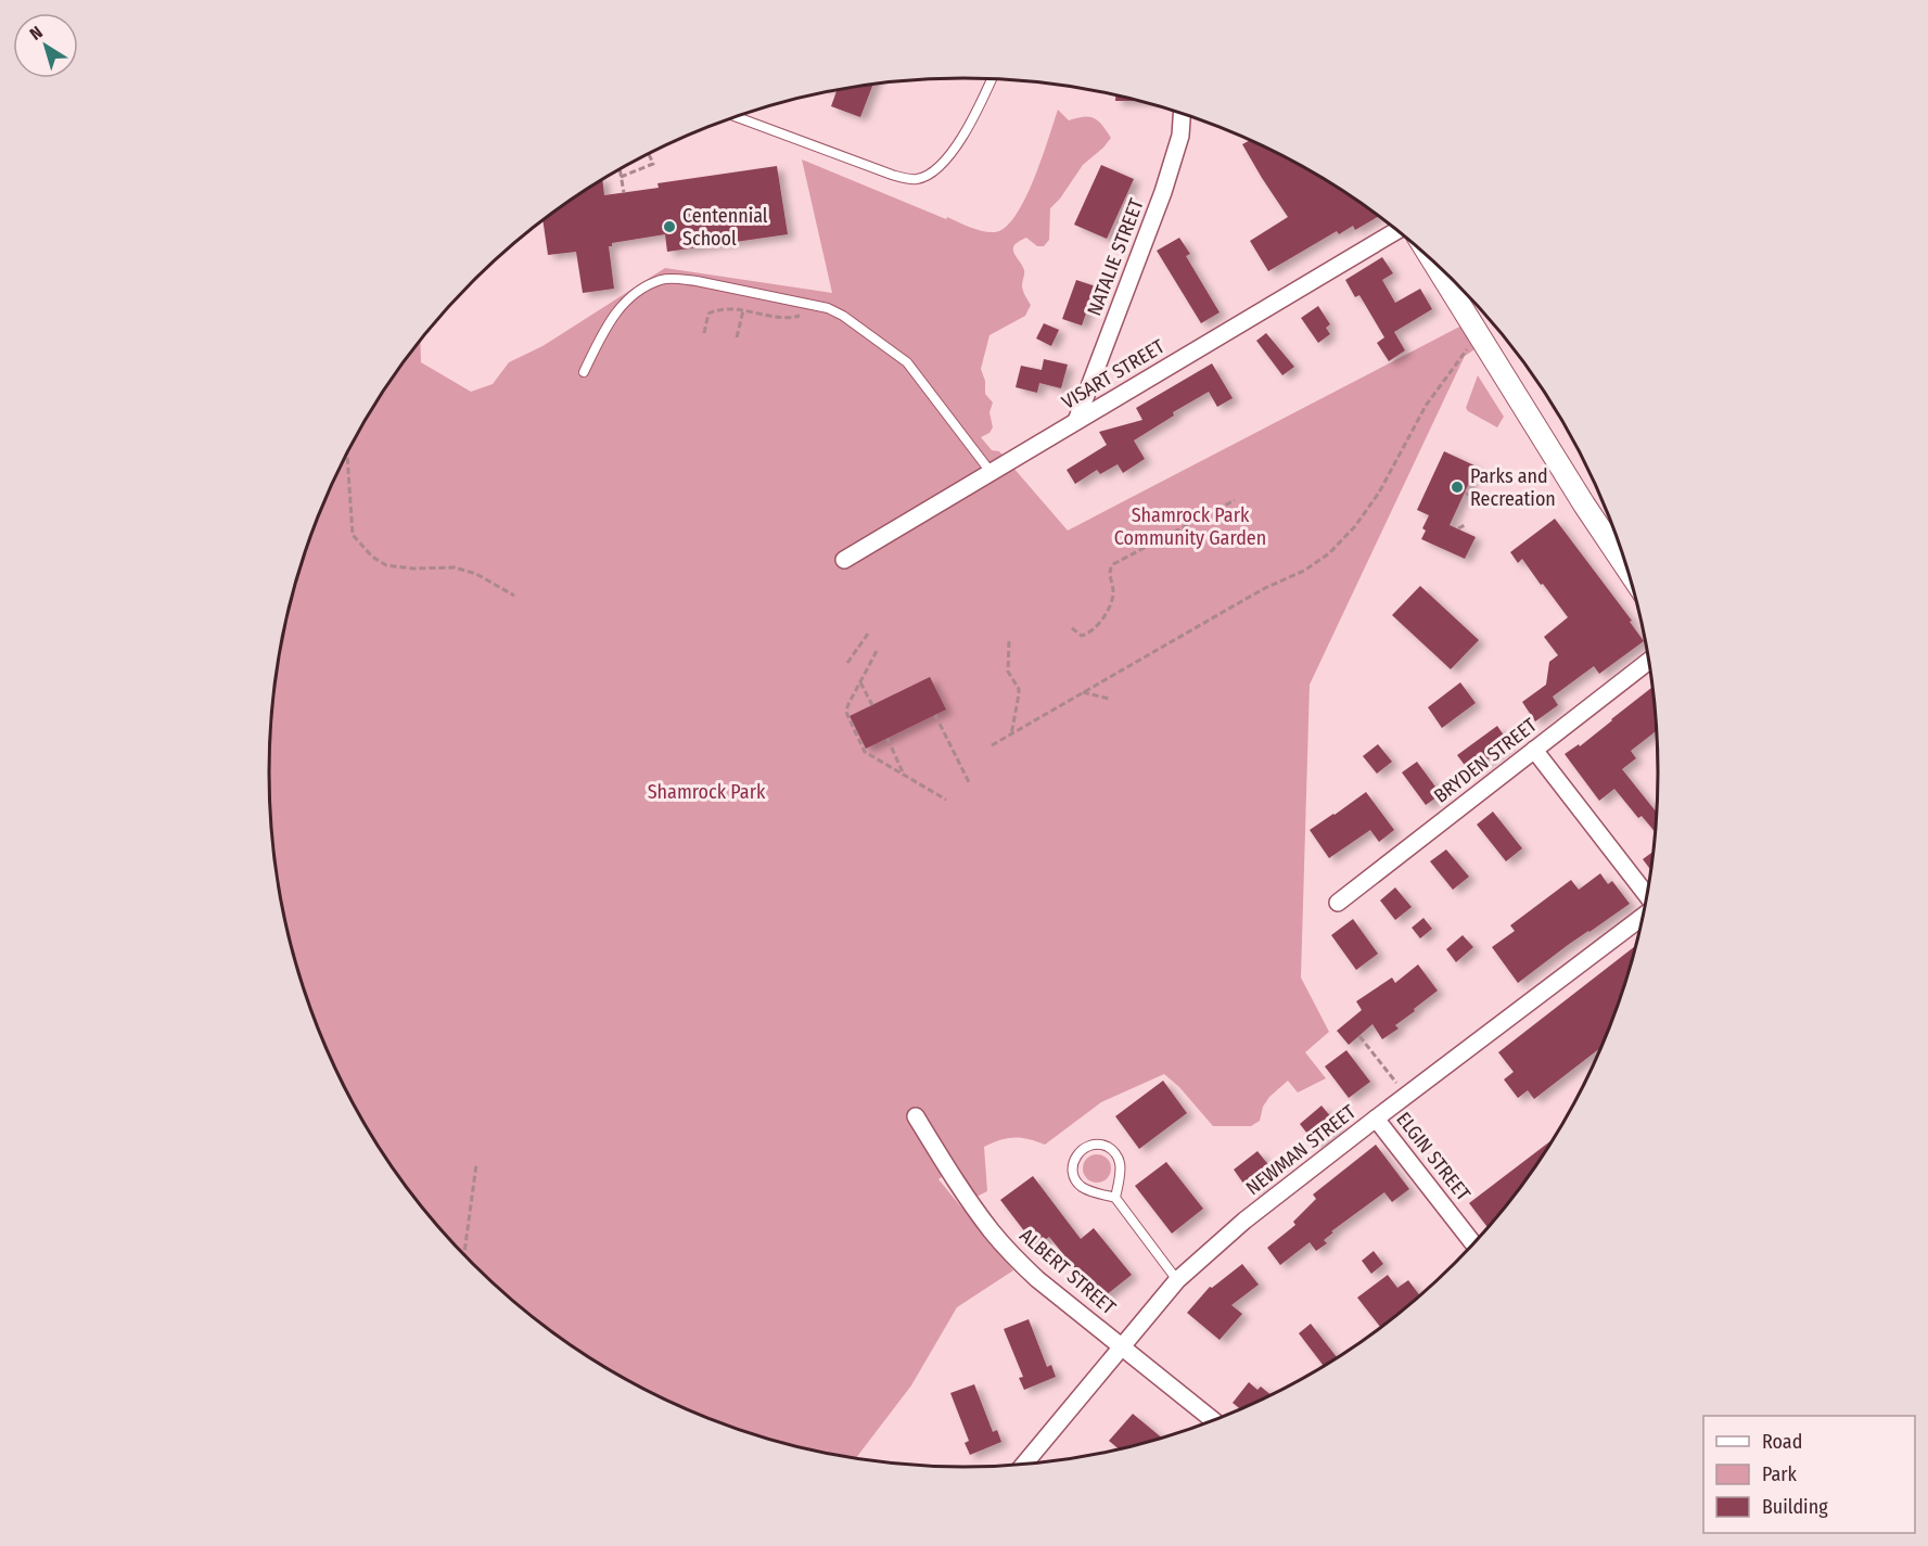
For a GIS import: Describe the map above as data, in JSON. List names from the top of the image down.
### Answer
{
  "streets": {
    "street": [
      "NATALIE STREET",
      "VISART STREET",
      "BRYDEN STREET",
      "NEWMAN STREET",
      "ELGIN STREET",
      "ALBERT STREET"
    ]
  },
  "crossings": [
    ["NATALIE STREET", "VISART STREET"],
    ["NEWMAN STREET", "ELGIN STREET"],
    ["NEWMAN STREET", "ALBERT STREET"]
  ],
  "parks": ["Shamrock Park Community Garden", "Shamrock Park"],
  "places": ["Centennial School", "Parks and Recreation"],
  "legend": ["Road", "Park", "Building"],
  "north": "top left"
}
